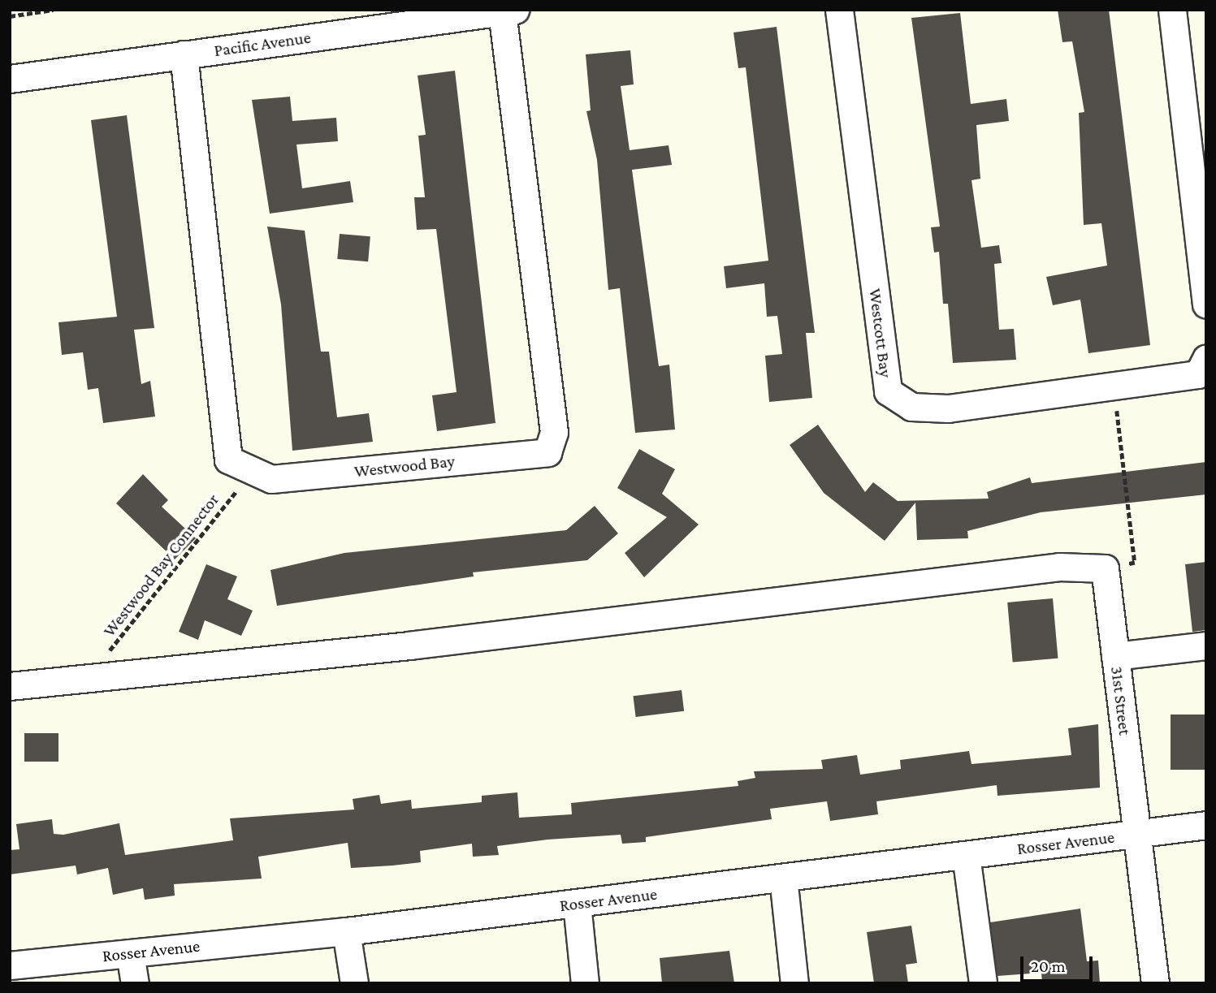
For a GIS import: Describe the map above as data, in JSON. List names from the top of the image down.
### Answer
{
  "streets": {
    "street": [
      "Pacific Avenue",
      "Westcott Bay",
      "Westwood Bay",
      "31st Street",
      "Rosser Avenue"
    ],
    "path": ["Westwood Bay Connector"]
  },
  "crossings": [
    ["Pacific Avenue", "Westwood Bay"],
    ["Westwood Bay", "Westwood Bay Connector"],
    ["31st Street", "Rosser Avenue"]
  ],
  "scale_bar": "20 m"
}
